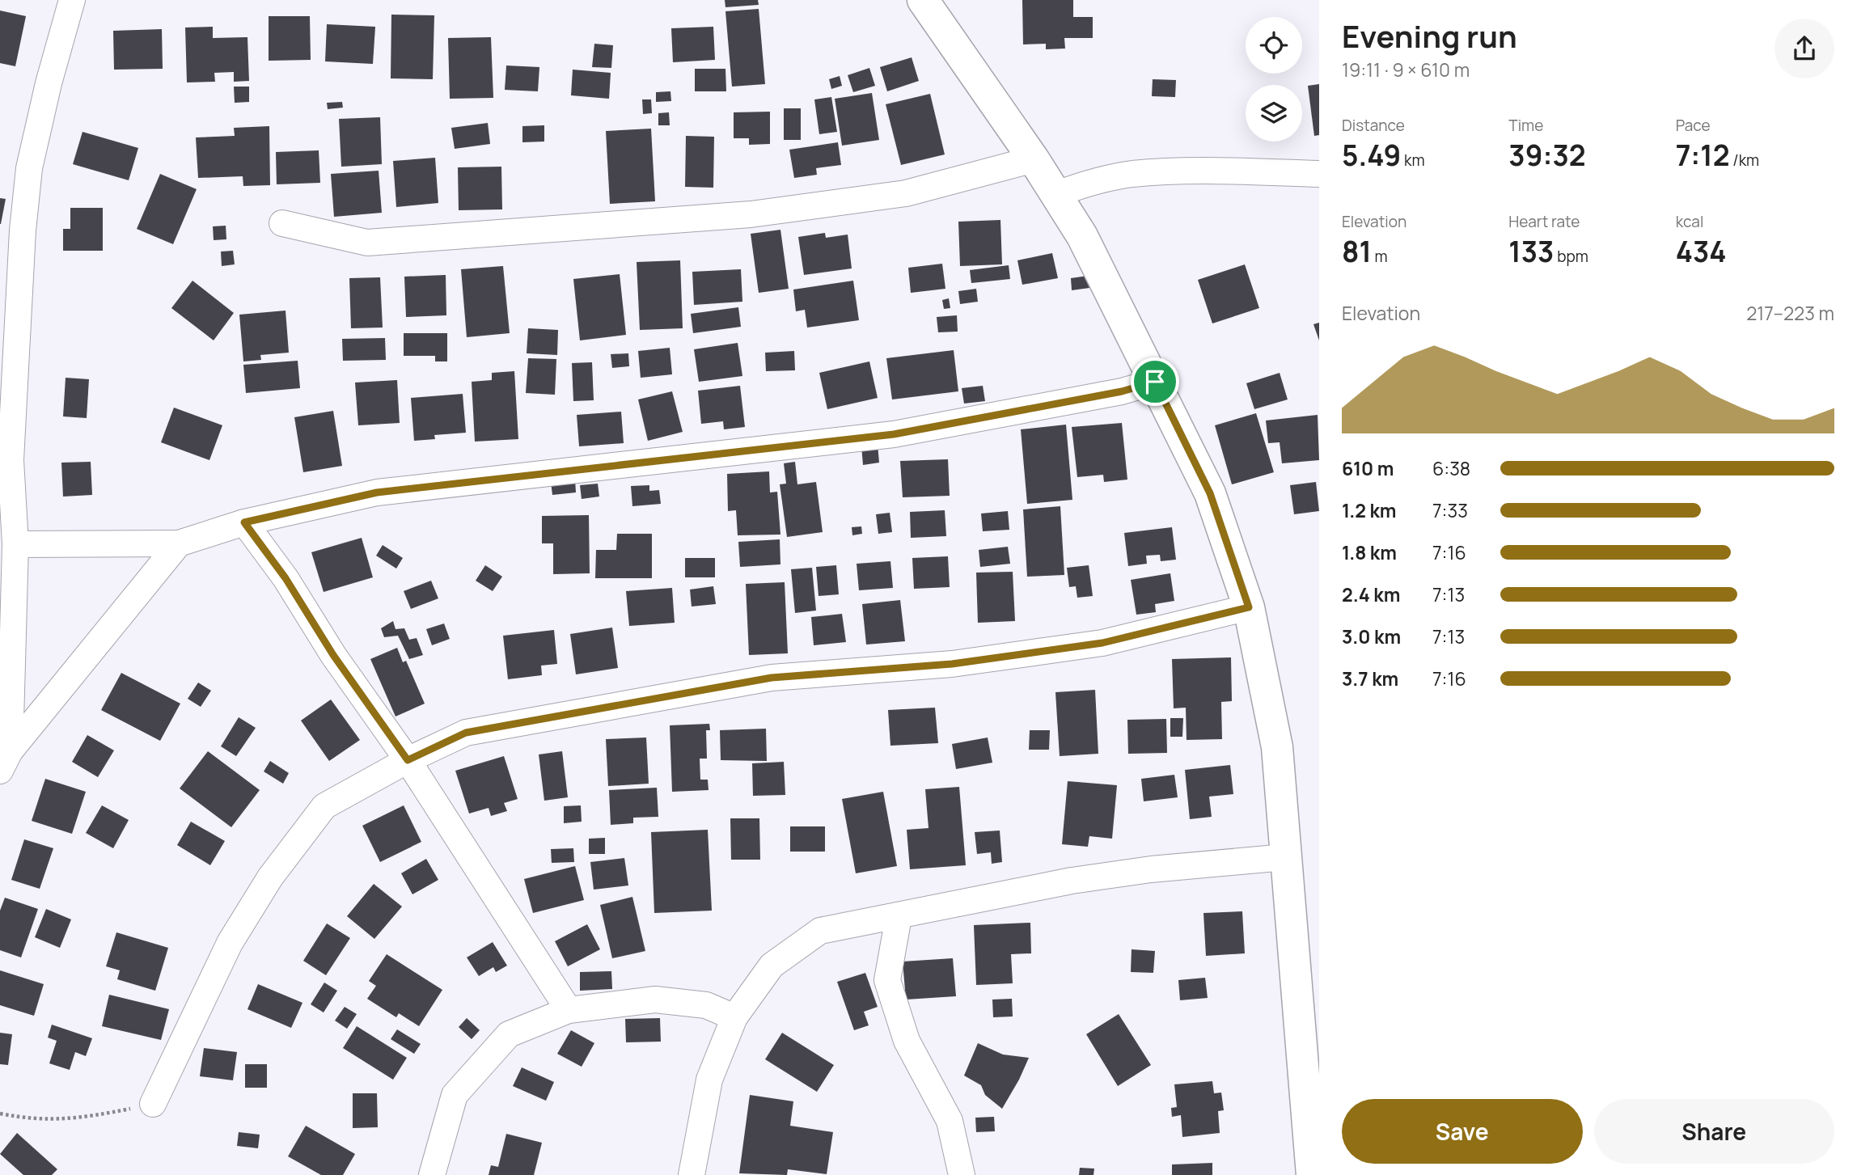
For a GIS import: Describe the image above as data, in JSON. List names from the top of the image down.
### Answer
{
  "page": {
    "heading": ["Evening run", "19:11 · 9 × 610 m"],
    "stats": [
      ["Distance", "5.49 km"],
      ["Time", "39:32"],
      ["Pace", "7:12 /km"],
      ["Elevation", "81 m"],
      ["Heart rate", "133 bpm"],
      ["kcal", "434"]
    ],
    "chart": ["Elevation", "217–223 m"],
    "list": [
      {
        "name": "610 m",
        "note": "6:38"
      },
      {
        "name": "1.2 km",
        "note": "7:33"
      },
      {
        "name": "1.8 km",
        "note": "7:16"
      },
      {
        "name": "2.4 km",
        "note": "7:13"
      },
      {
        "name": "3.0 km",
        "note": "7:13"
      },
      {
        "name": "3.7 km",
        "note": "7:16"
      }
    ],
    "buttons": ["Save", "Share"]
  }
}
